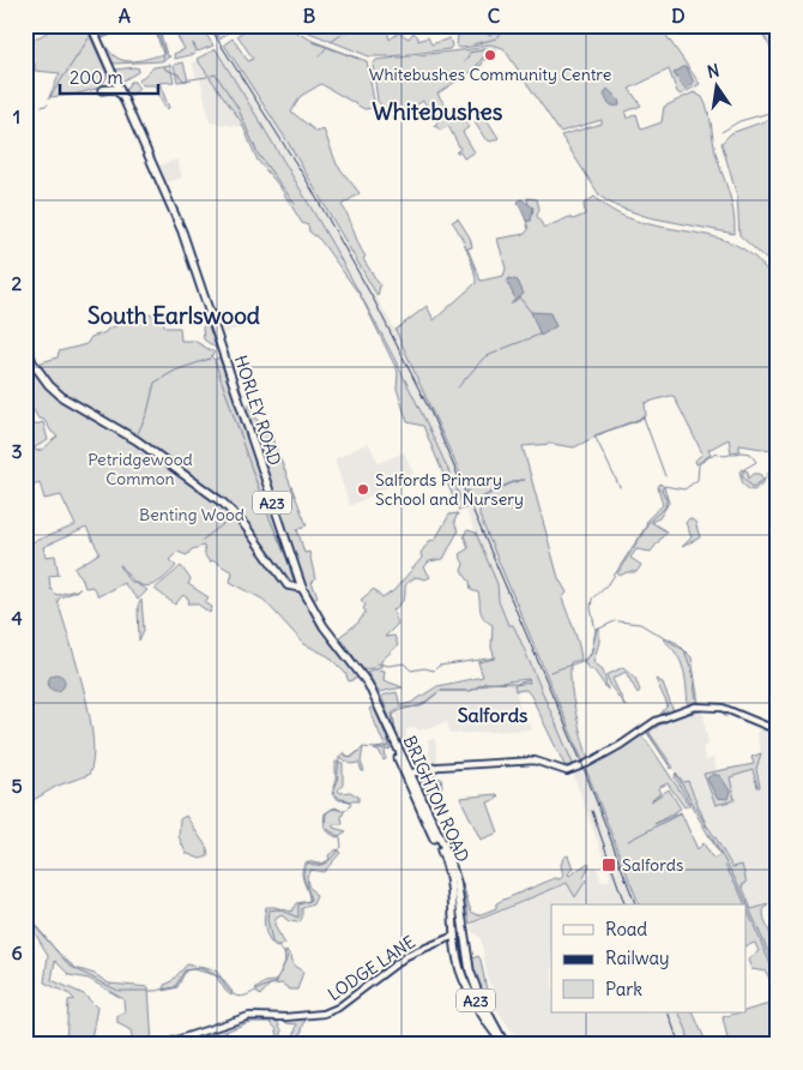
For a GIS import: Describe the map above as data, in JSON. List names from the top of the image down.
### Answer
{
  "streets": {
    "main road": ["HORLEY ROAD", "A23", "BRIGHTON ROAD"],
    "street": ["LODGE LANE"]
  },
  "crossings": [
    ["HORLEY ROAD", "BRIGHTON ROAD"],
    ["A23", "BRIGHTON ROAD"],
    ["A23", "LODGE LANE"],
    ["BRIGHTON ROAD", "LODGE LANE"]
  ],
  "districts": ["Whitebushes", "South Earlswood", "Salfords"],
  "parks": ["Petridgewood Common", "Benting Wood"],
  "places": {
    "other": ["Whitebushes Community Centre", "Salfords Primary School and Nursery"],
    "transit": ["Salfords"]
  },
  "legend": ["Road", "Railway", "Park"],
  "scale_bar": "200 m",
  "north": "top",
  "grid": {
    "columns": [
      "A",
      "B",
      "C",
      "D"
    ],
    "rows": [
      "1",
      "2",
      "3",
      "4",
      "5",
      "6"
    ]
  }
}
